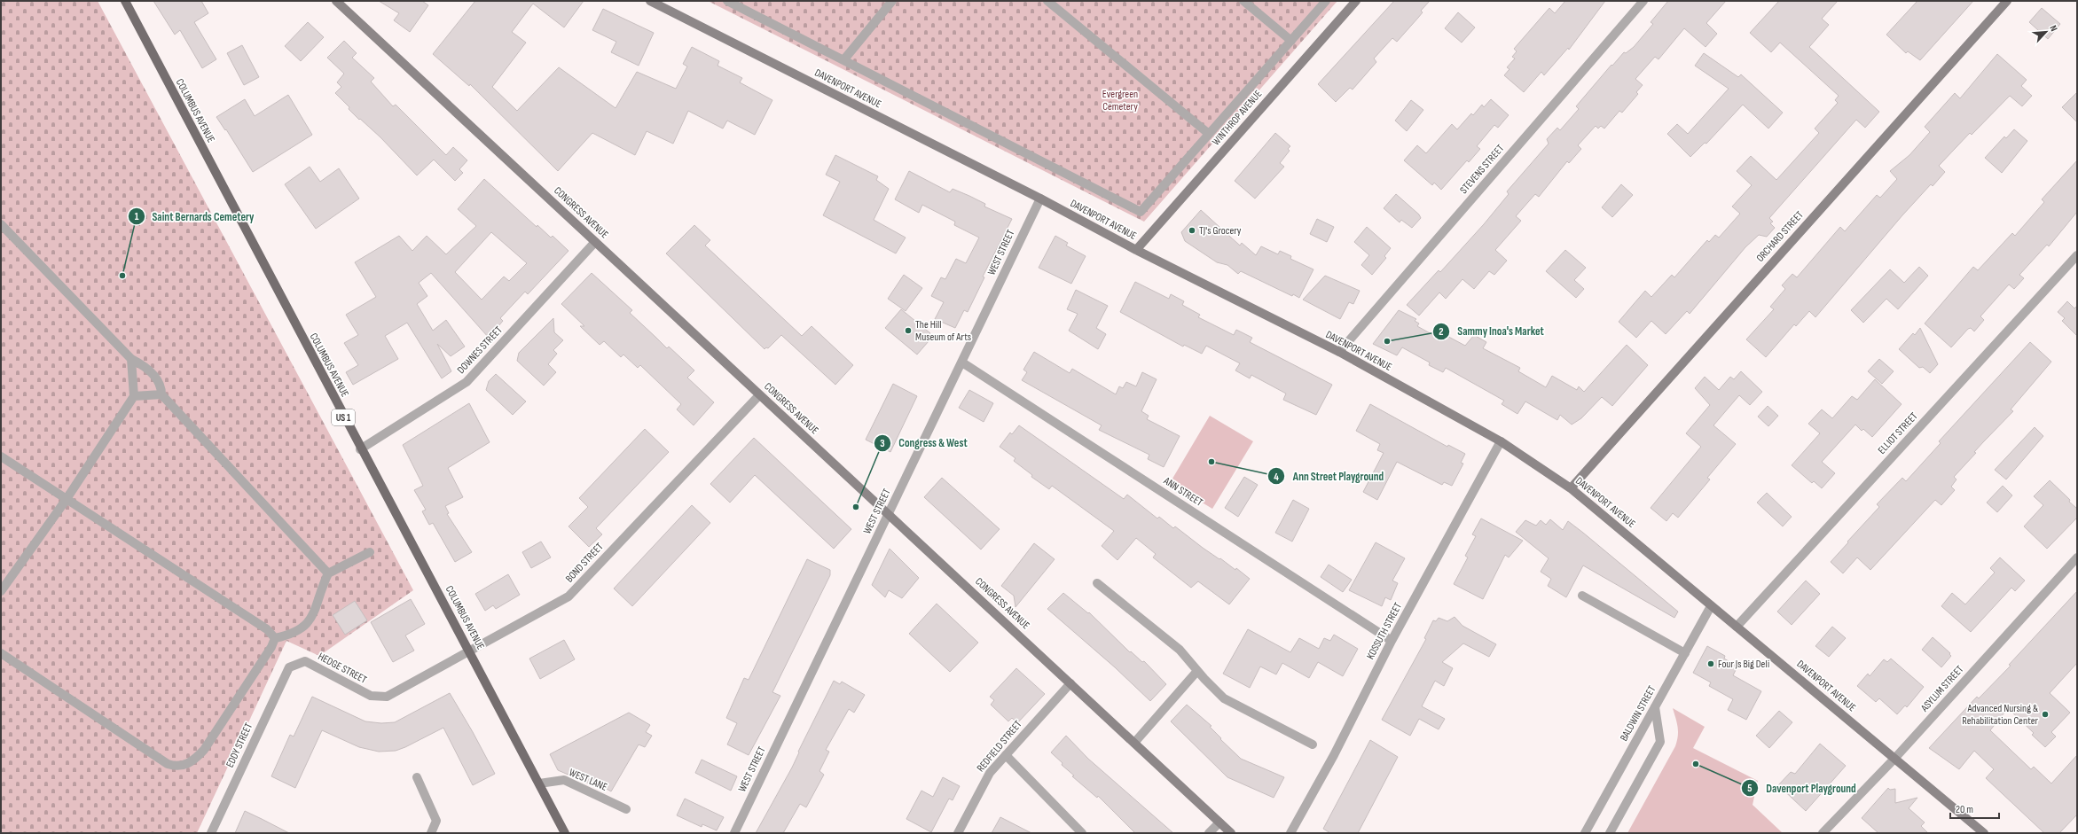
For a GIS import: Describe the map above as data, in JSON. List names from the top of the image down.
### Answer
{
  "streets": {
    "main road": [
      "DAVENPORT AVENUE",
      "COLUMBUS AVENUE",
      "WINTHROP AVENUE",
      "CONGRESS AVENUE",
      "ORCHARD STREET",
      "US 1"
    ],
    "street": [
      "STEVENS STREET",
      "WEST STREET",
      "DOWNES STREET",
      "ELLIOT STREET",
      "ANN STREET",
      "BOND STREET",
      "KOSSUTH STREET",
      "HEDGE STREET",
      "ASYLUM STREET",
      "BALDWIN STREET",
      "EDDY STREET",
      "REDFIELD STREET",
      "WEST LANE"
    ]
  },
  "crossings": [
    ["DAVENPORT AVENUE", "WINTHROP AVENUE"],
    ["DAVENPORT AVENUE", "STEVENS STREET"],
    ["DAVENPORT AVENUE", "ORCHARD STREET"],
    ["DAVENPORT AVENUE", "WEST STREET"],
    ["DAVENPORT AVENUE", "ELLIOT STREET"],
    ["DAVENPORT AVENUE", "KOSSUTH STREET"],
    ["DAVENPORT AVENUE", "ASYLUM STREET"],
    ["DAVENPORT AVENUE", "BALDWIN STREET"],
    ["COLUMBUS AVENUE", "DOWNES STREET"],
    ["COLUMBUS AVENUE", "BOND STREET"],
    ["COLUMBUS AVENUE", "WEST LANE"],
    ["CONGRESS AVENUE", "WEST STREET"],
    ["CONGRESS AVENUE", "DOWNES STREET"],
    ["CONGRESS AVENUE", "BOND STREET"],
    ["CONGRESS AVENUE", "REDFIELD STREET"],
    ["WEST STREET", "ANN STREET"],
    ["ANN STREET", "KOSSUTH STREET"],
    ["BOND STREET", "HEDGE STREET"],
    ["HEDGE STREET", "EDDY STREET"]
  ],
  "parks": ["Evergreen Cemetery"],
  "places": [
    "TJ's Grocery",
    "Saint Bernards Cemetery",
    "The Hill Museum of Arts",
    "Sammy Inoa's Market",
    "Ann Street Playground",
    "Congress & West",
    "Four Js Big Deli",
    "Advanced Nursing & Rehabilitation Center",
    "Davenport Playground"
  ],
  "scale_bar": "20 m",
  "north": "top right"
}
